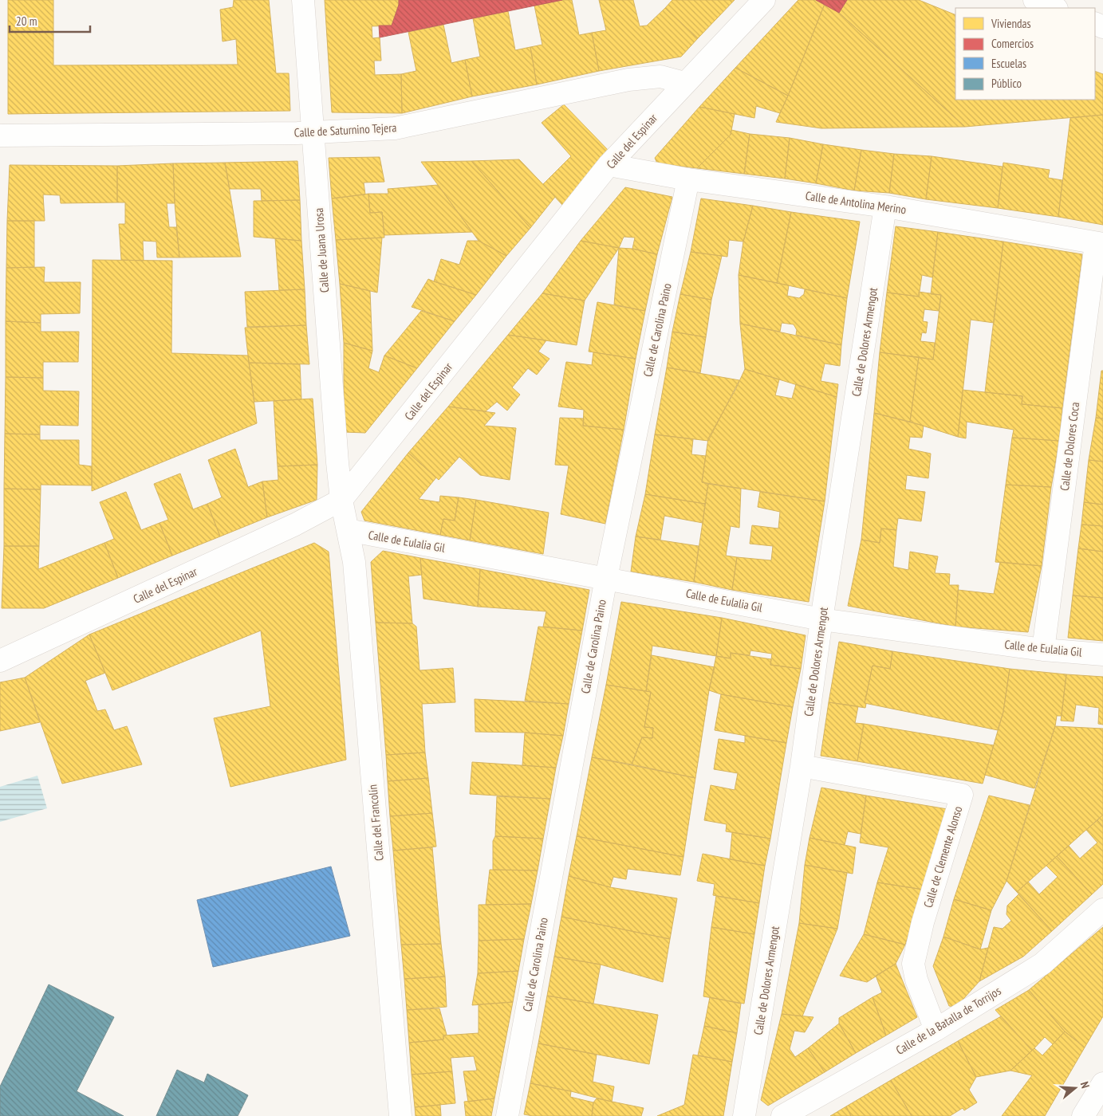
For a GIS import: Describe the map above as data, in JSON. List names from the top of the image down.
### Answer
{
  "streets": {
    "street": [
      "Calle de Saturnino Tejera",
      "Calle del Espinar",
      "Calle de Antolina Merino",
      "Calle de Juana Urosa",
      "Calle de Carolina Paino",
      "Calle de Dolores Armengot",
      "Calle de Dolores Coca",
      "Calle de Eulalia Gil",
      "Calle del Francolín",
      "Calle de Clemente Alonso",
      "Calle de la Batalla de Torrijos"
    ]
  },
  "crossings": [
    ["Calle de Saturnino Tejera", "Calle del Espinar"],
    ["Calle de Saturnino Tejera", "Calle de Juana Urosa"],
    ["Calle del Espinar", "Calle de Antolina Merino"],
    ["Calle del Espinar", "Calle de Juana Urosa"],
    ["Calle de Antolina Merino", "Calle de Carolina Paino"],
    ["Calle de Antolina Merino", "Calle de Dolores Armengot"],
    ["Calle de Antolina Merino", "Calle de Dolores Coca"],
    ["Calle de Juana Urosa", "Calle de Eulalia Gil"],
    ["Calle de Juana Urosa", "Calle del Francolín"],
    ["Calle de Carolina Paino", "Calle de Eulalia Gil"],
    ["Calle de Dolores Armengot", "Calle de Eulalia Gil"],
    ["Calle de Dolores Armengot", "Calle de Clemente Alonso"],
    ["Calle de Dolores Coca", "Calle de Eulalia Gil"],
    ["Calle de Eulalia Gil", "Calle del Francolín"],
    ["Calle de Clemente Alonso", "Calle de la Batalla de Torrijos"]
  ],
  "legend": [
    "Viviendas",
    "Comercios",
    "Escuelas",
    "Público"
  ],
  "scale_bar": "20 m",
  "north": "right"
}
